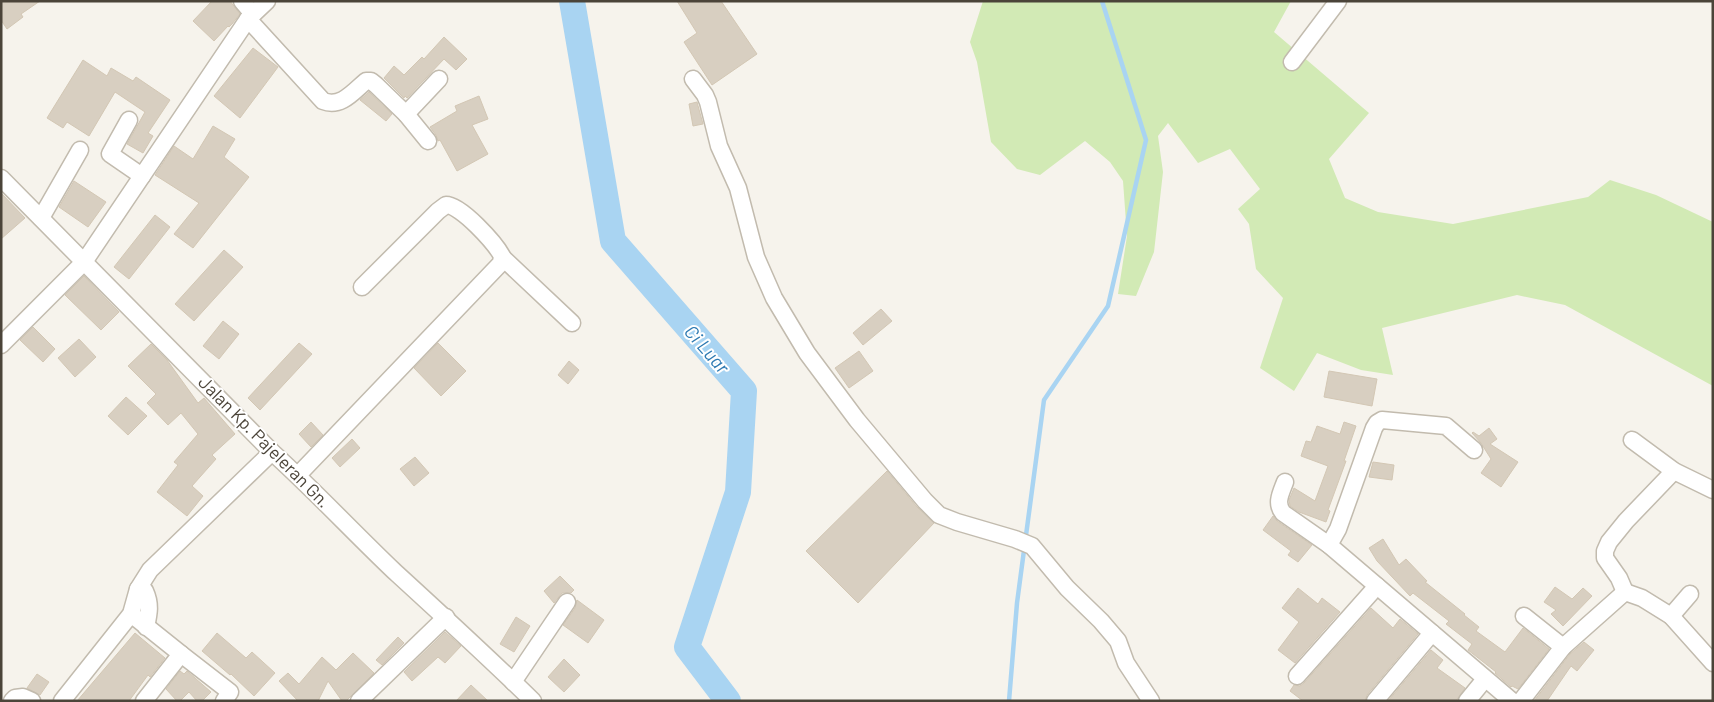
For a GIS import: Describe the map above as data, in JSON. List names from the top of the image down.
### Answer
{
  "streets": {
    "street": ["Jalan Kp. Pajeleran Gn."]
  },
  "water": ["Ci Luar"]
}
